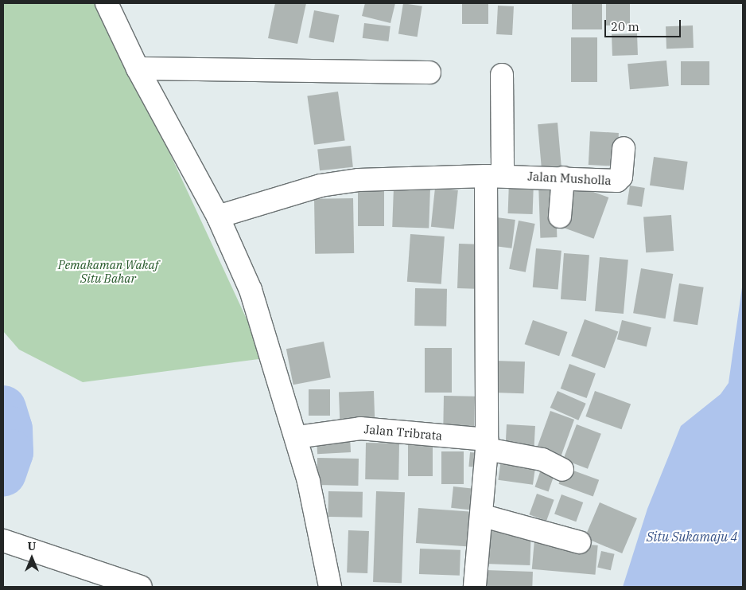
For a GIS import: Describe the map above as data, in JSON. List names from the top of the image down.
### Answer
{
  "streets": {
    "street": ["Jalan Musholla", "Jalan Tribrata"]
  },
  "water": ["Situ Sukamaju 4"],
  "parks": ["Pemakaman Wakaf Situ Bahar"],
  "scale_bar": "20 m",
  "north": "top"
}
